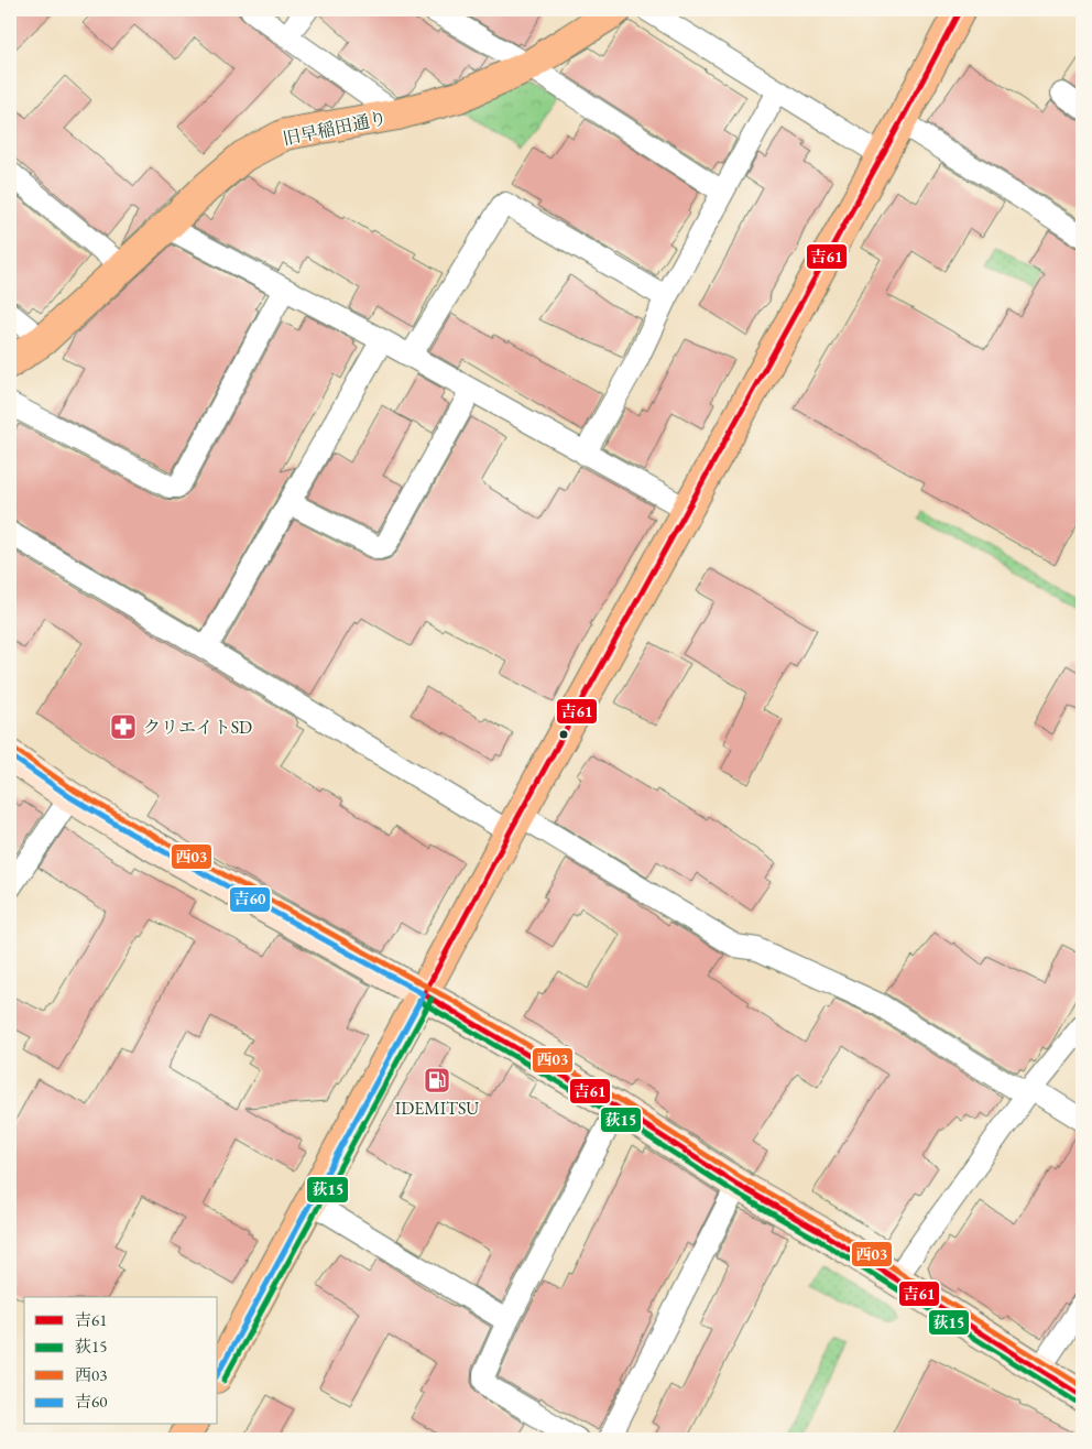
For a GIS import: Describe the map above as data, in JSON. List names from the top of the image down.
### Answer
{
  "streets": {
    "main road": ["旧早稲田通り"]
  },
  "places": {
    "pharmacy": ["クリエイトSD"],
    "fuel station": ["IDEMITSU"]
  },
  "lines": [
    "transit line 吉61",
    "transit line 西03",
    "transit line 吉60",
    "transit line 荻15"
  ],
  "legend": [
    "吉61",
    "荻15",
    "西03",
    "吉60"
  ]
}
